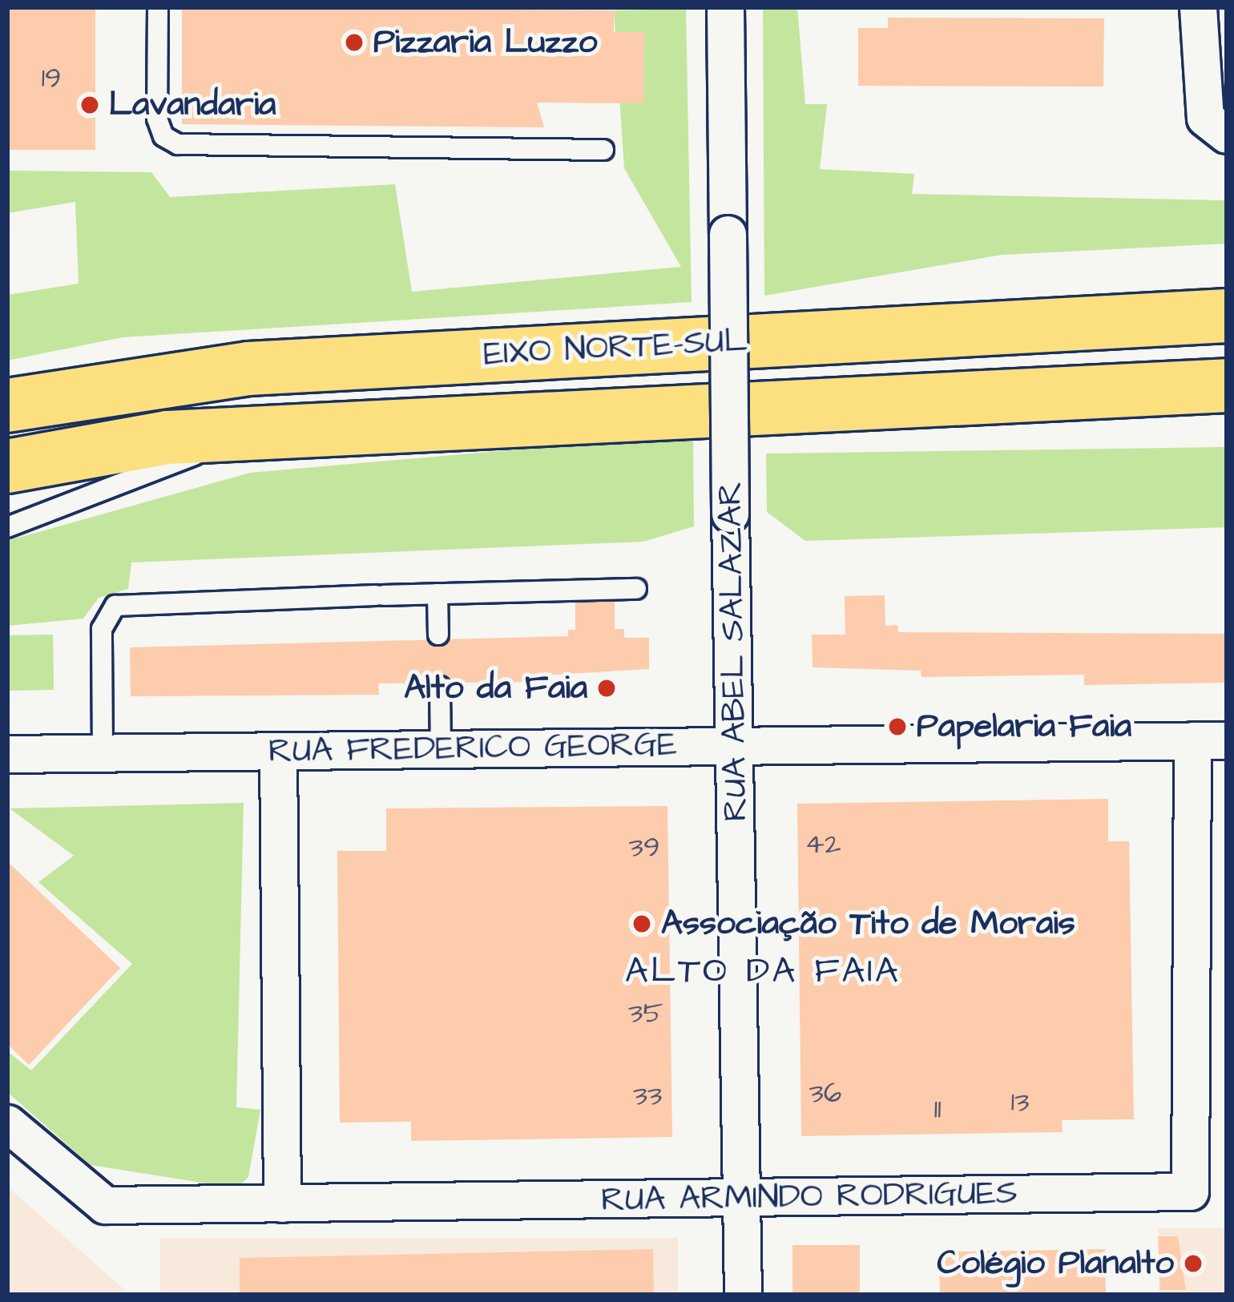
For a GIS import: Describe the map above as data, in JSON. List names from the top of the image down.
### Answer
{
  "streets": {
    "highway": ["EIXO NORTE-SUL"],
    "street": ["RUA ABEL SALAZAR", "RUA FREDERICO GEORGE", "RUA ARMINDO RODRIGUES"]
  },
  "crossings": [
    ["RUA ABEL SALAZAR", "RUA FREDERICO GEORGE"],
    ["RUA ABEL SALAZAR", "RUA ARMINDO RODRIGUES"],
    ["RUA FREDERICO GEORGE", "RUA ARMINDO RODRIGUES"]
  ],
  "districts": ["ALTO DA FAIA"],
  "places": [
    "Pizzaria Luzzo",
    "Lavandaria",
    "Alto da Faia",
    "Papelaria Faia",
    "Associação Tito de Morais",
    "Colégio Planalto"
  ],
  "house_numbers": [
    "19",
    "42",
    "39",
    "35",
    "36",
    "33",
    "13",
    "11"
  ]
}
